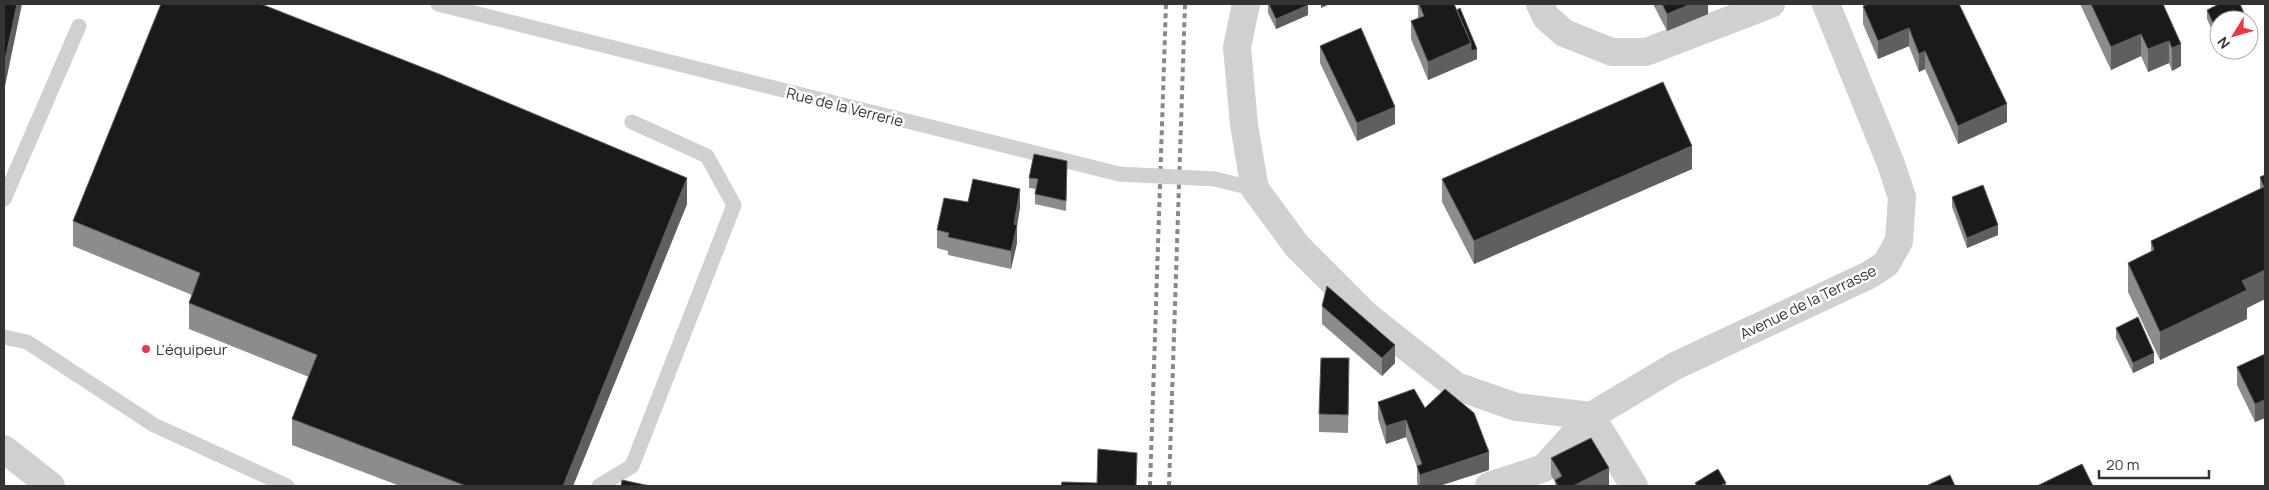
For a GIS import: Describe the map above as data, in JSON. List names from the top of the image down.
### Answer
{
  "streets": {
    "street": ["Avenue de la Terrasse"],
    "lane": ["Rue de la Verrerie"]
  },
  "places": ["L'équipeur"],
  "scale_bar": "20 m",
  "north": "bottom left"
}
